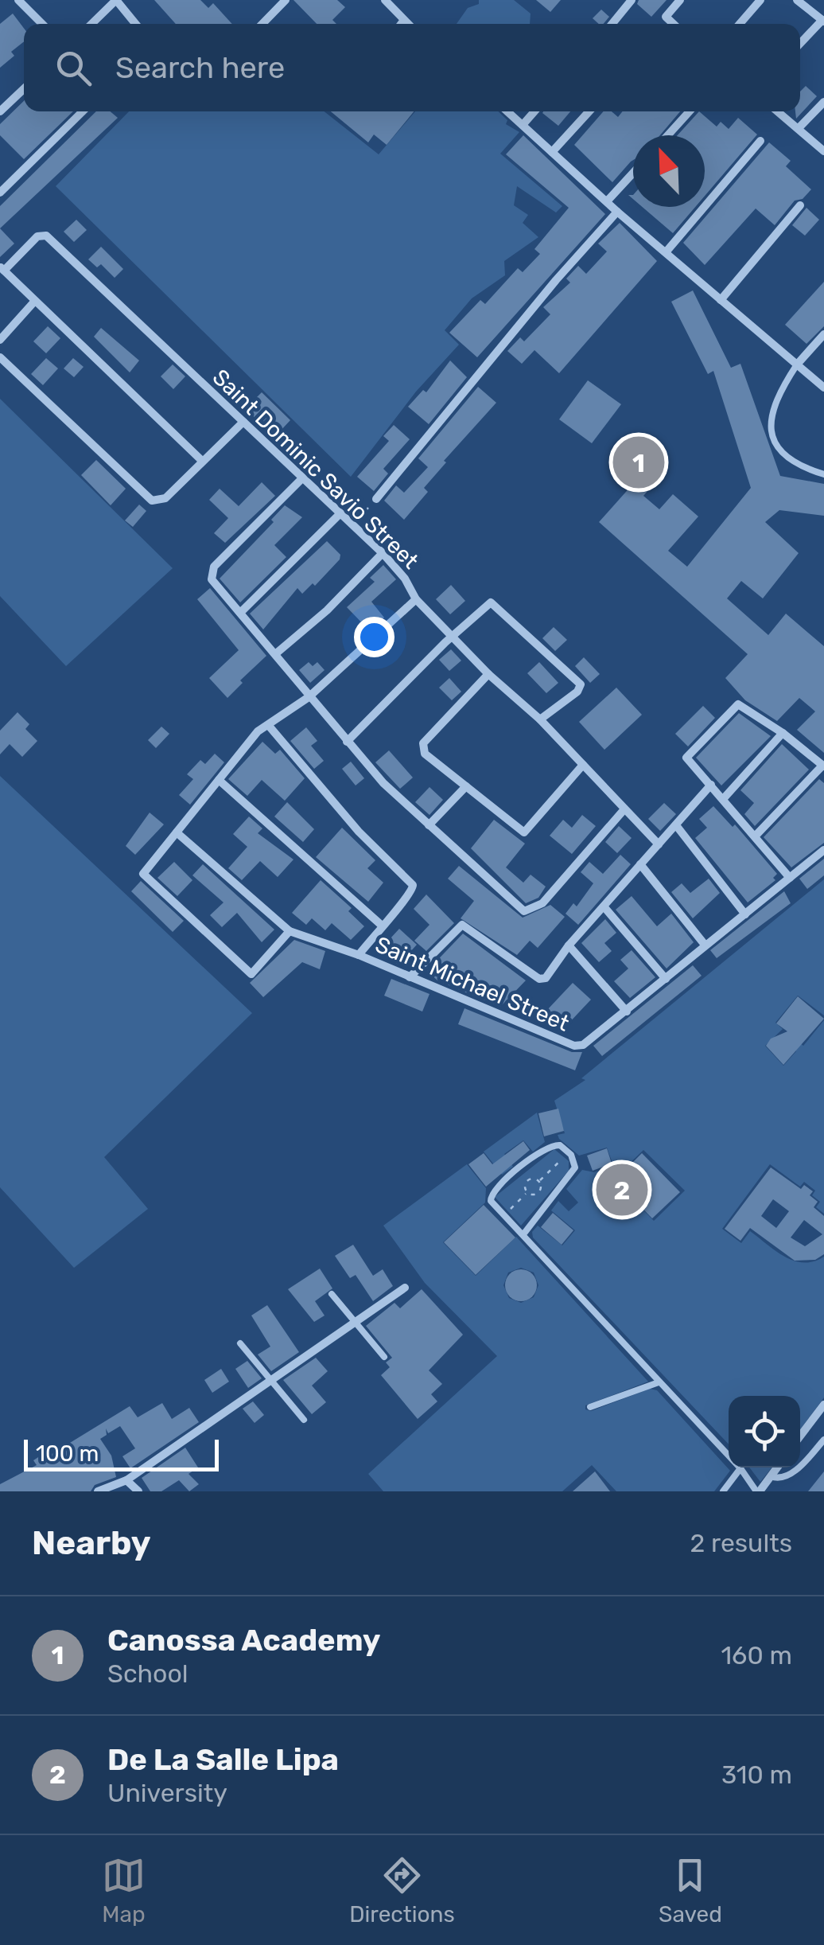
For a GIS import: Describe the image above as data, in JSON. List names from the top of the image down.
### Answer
{
  "streets": {
    "street": ["Saint Dominic Savio Street", "Saint Michael Street"]
  },
  "scale_bar": "100 m",
  "north": "top left",
  "page": {
    "search": "Search here",
    "pins": ["1", "2"],
    "scale": "100 m",
    "heading": ["Nearby", "2 results"],
    "list": [
      {
        "mark": "1",
        "name": "Canossa Academy",
        "note": "School",
        "value": "160 m"
      },
      {
        "mark": "2",
        "name": "De La Salle Lipa",
        "note": "University",
        "value": "310 m"
      }
    ],
    "nav": ["Map", "Directions", "Saved"]
  }
}
